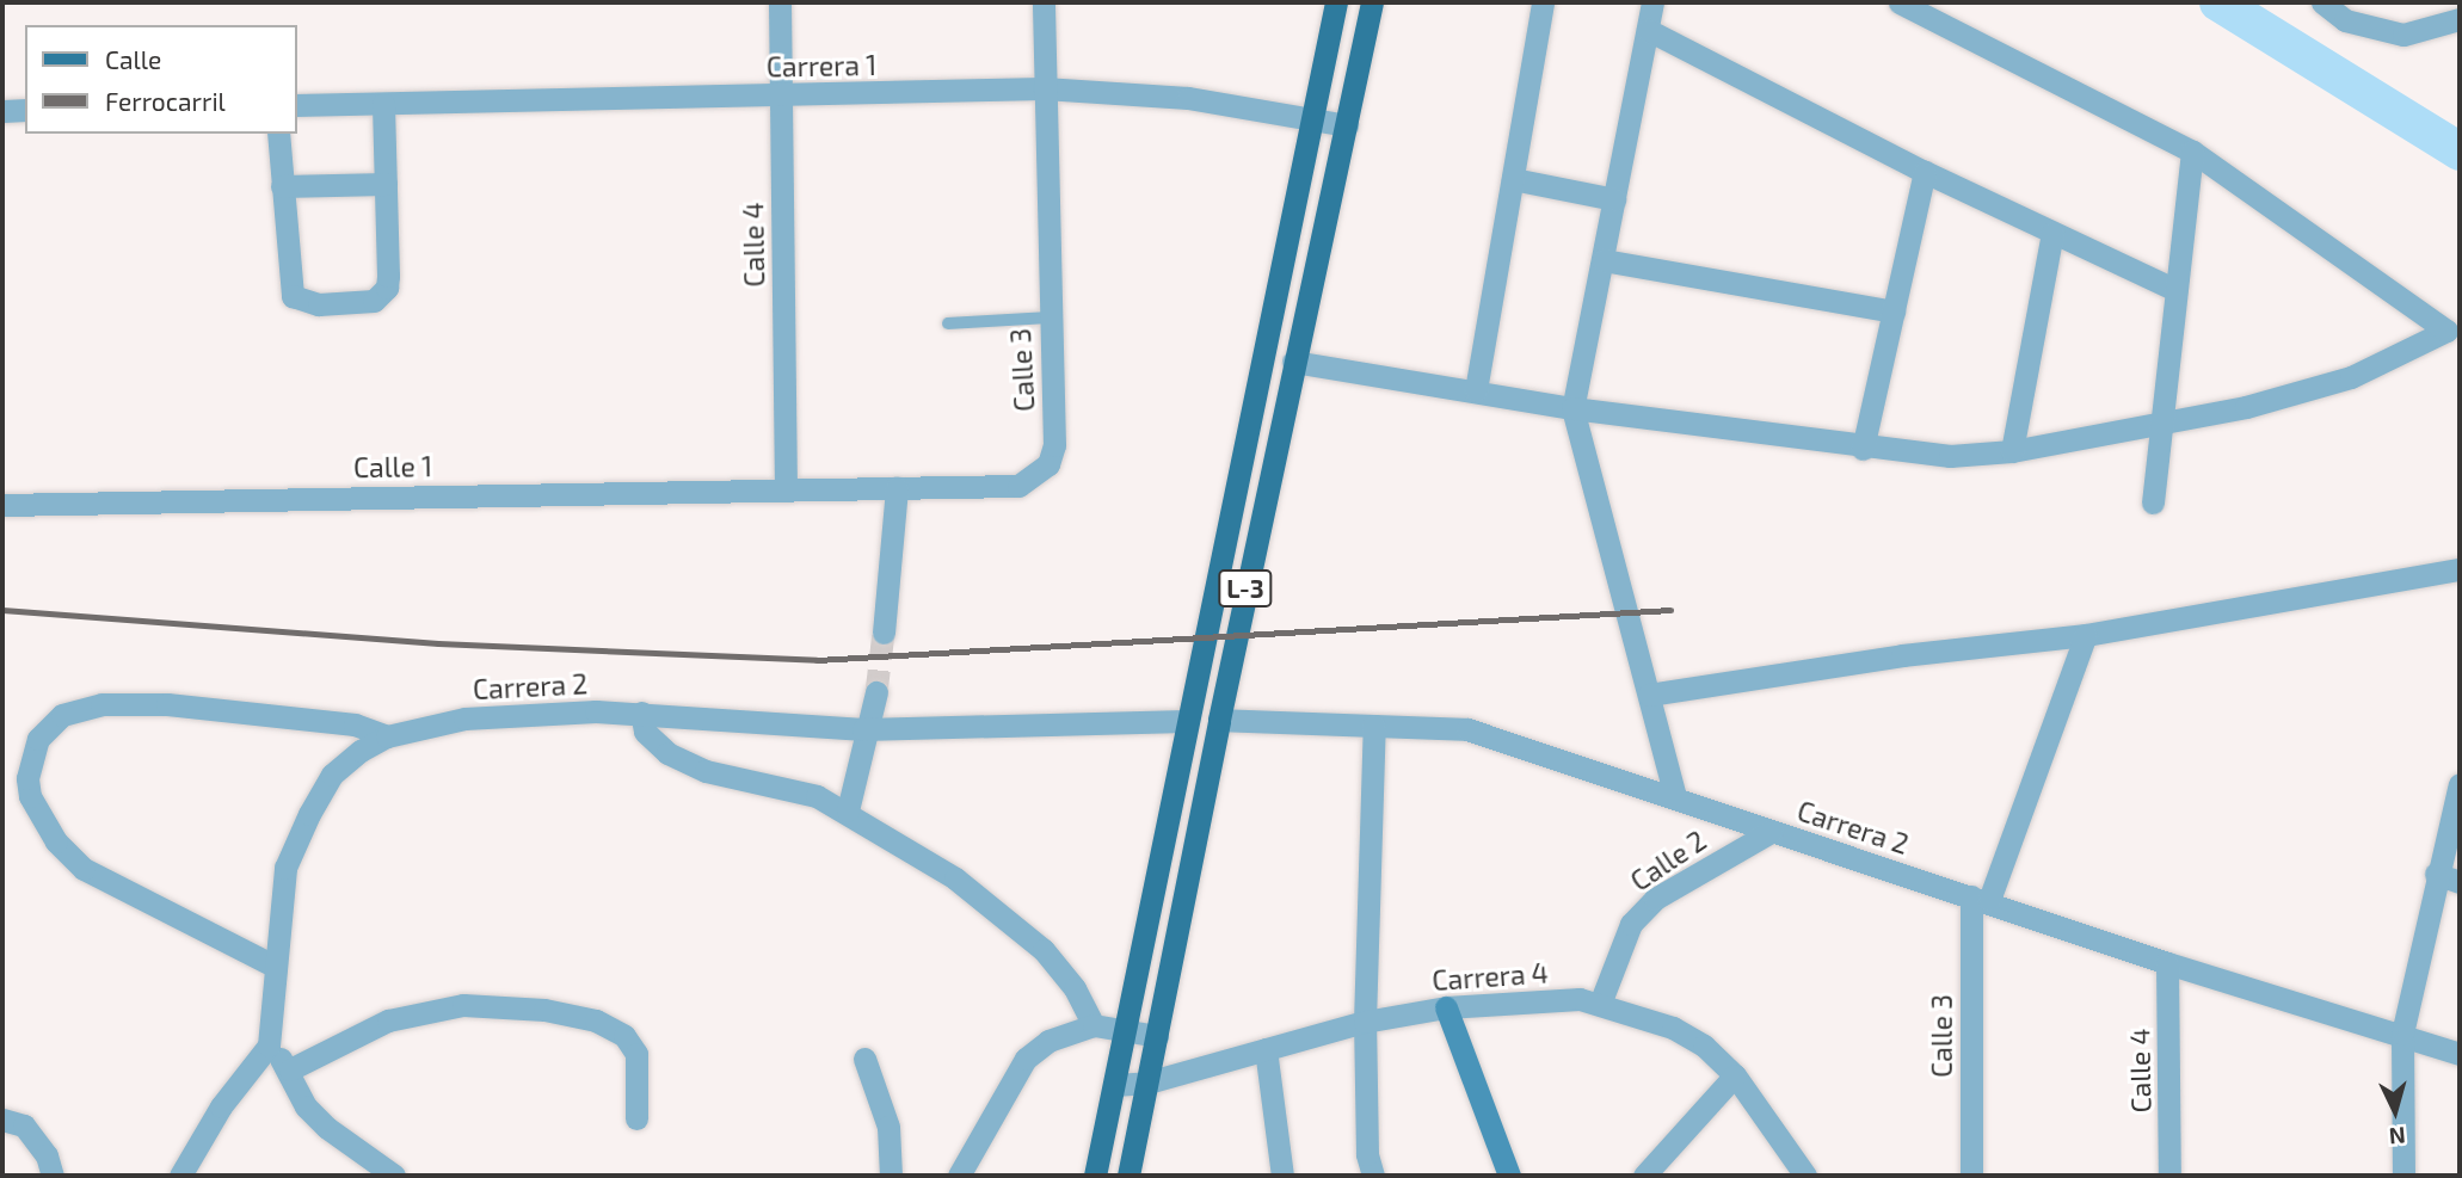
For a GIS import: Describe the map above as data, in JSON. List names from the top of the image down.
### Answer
{
  "streets": {
    "main road": ["L-3"],
    "street": [
      "Carrera 1",
      "Calle 4",
      "Calle 3",
      "Calle 1",
      "Carrera 2",
      "Calle 2",
      "Carrera 4"
    ]
  },
  "crossings": [
    ["Carrera 1", "Calle 4"],
    ["Carrera 1", "Calle 3"],
    ["Carrera 1", "L-3"],
    ["Calle 4", "Calle 3"],
    ["Calle 4", "Calle 1"],
    ["Calle 4", "Carrera 2"],
    ["Calle 3", "Calle 1"],
    ["Calle 3", "Carrera 2"],
    ["L-3", "Carrera 2"],
    ["L-3", "Carrera 4"],
    ["Carrera 2", "Calle 2"],
    ["Calle 2", "Carrera 4"]
  ],
  "legend": ["Calle", "Ferrocarril"],
  "north": "bottom"
}
